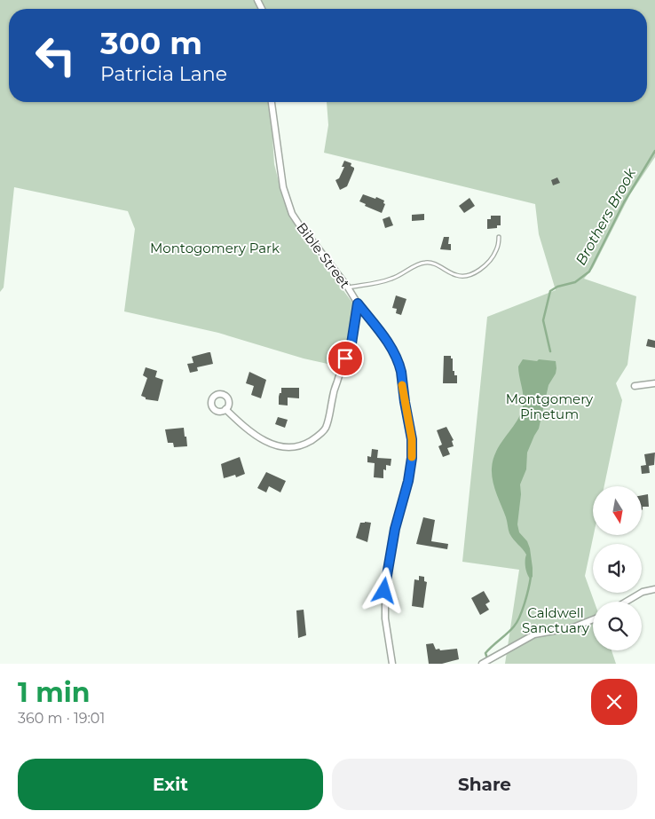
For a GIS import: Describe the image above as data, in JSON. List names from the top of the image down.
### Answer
{
  "streets": {
    "street": ["Bible Street"]
  },
  "water": ["Brothers Brook"],
  "parks": ["Montogomery Park", "Montgomery Pinetum", "Caldwell Sanctuary"],
  "north": "bottom",
  "page": {
    "turn": ["300 m", "Patricia Lane"],
    "heading": ["1 min", "360 m · 19:01"],
    "buttons": ["Exit", "Share"]
  }
}
